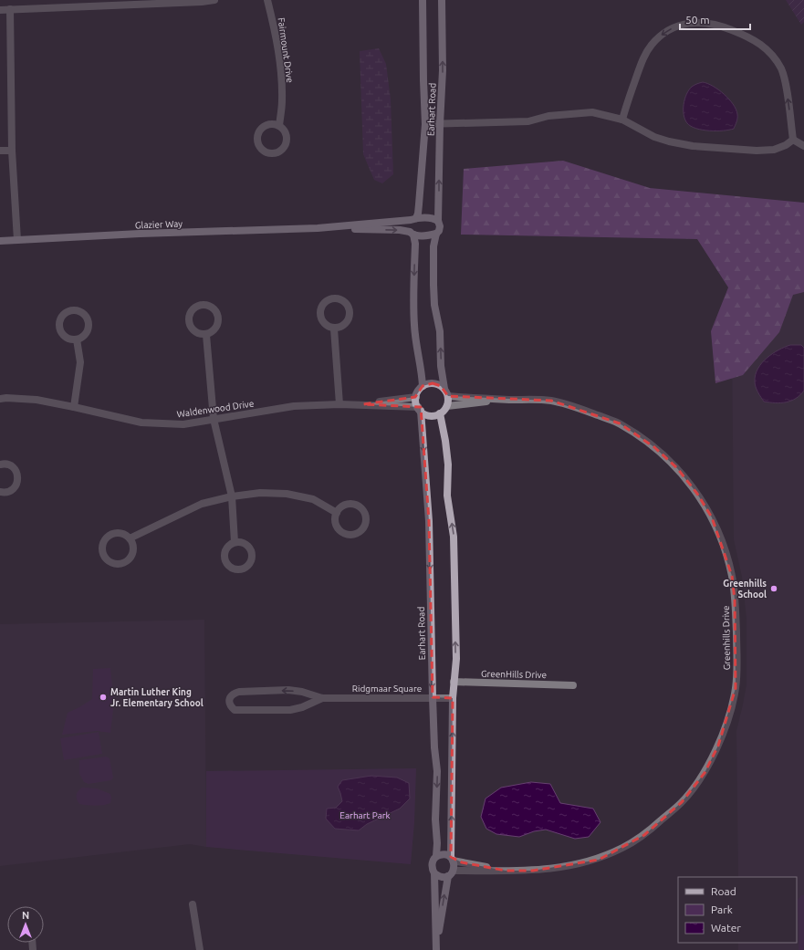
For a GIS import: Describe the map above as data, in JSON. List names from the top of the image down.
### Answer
{
  "streets": {
    "street": [
      "Fairmount Drive",
      "Earhart Road",
      "Glazier Way",
      "Waldenwood Drive",
      "Greenhills Drive",
      "GreenHills Drive",
      "Ridgmaar Square"
    ]
  },
  "crossings": [
    ["Earhart Road", "Glazier Way"],
    ["Earhart Road", "Waldenwood Drive"],
    ["Earhart Road", "Greenhills Drive"],
    ["Earhart Road", "GreenHills Drive"],
    ["Earhart Road", "Ridgmaar Square"],
    ["Waldenwood Drive", "Greenhills Drive"]
  ],
  "parks": ["Earhart Park"],
  "places": ["Greenhills School", "Martin Luther King Jr. Elementary School"],
  "legend": ["Road", "Park", "Water"],
  "scale_bar": "50 m",
  "north": "top"
}
